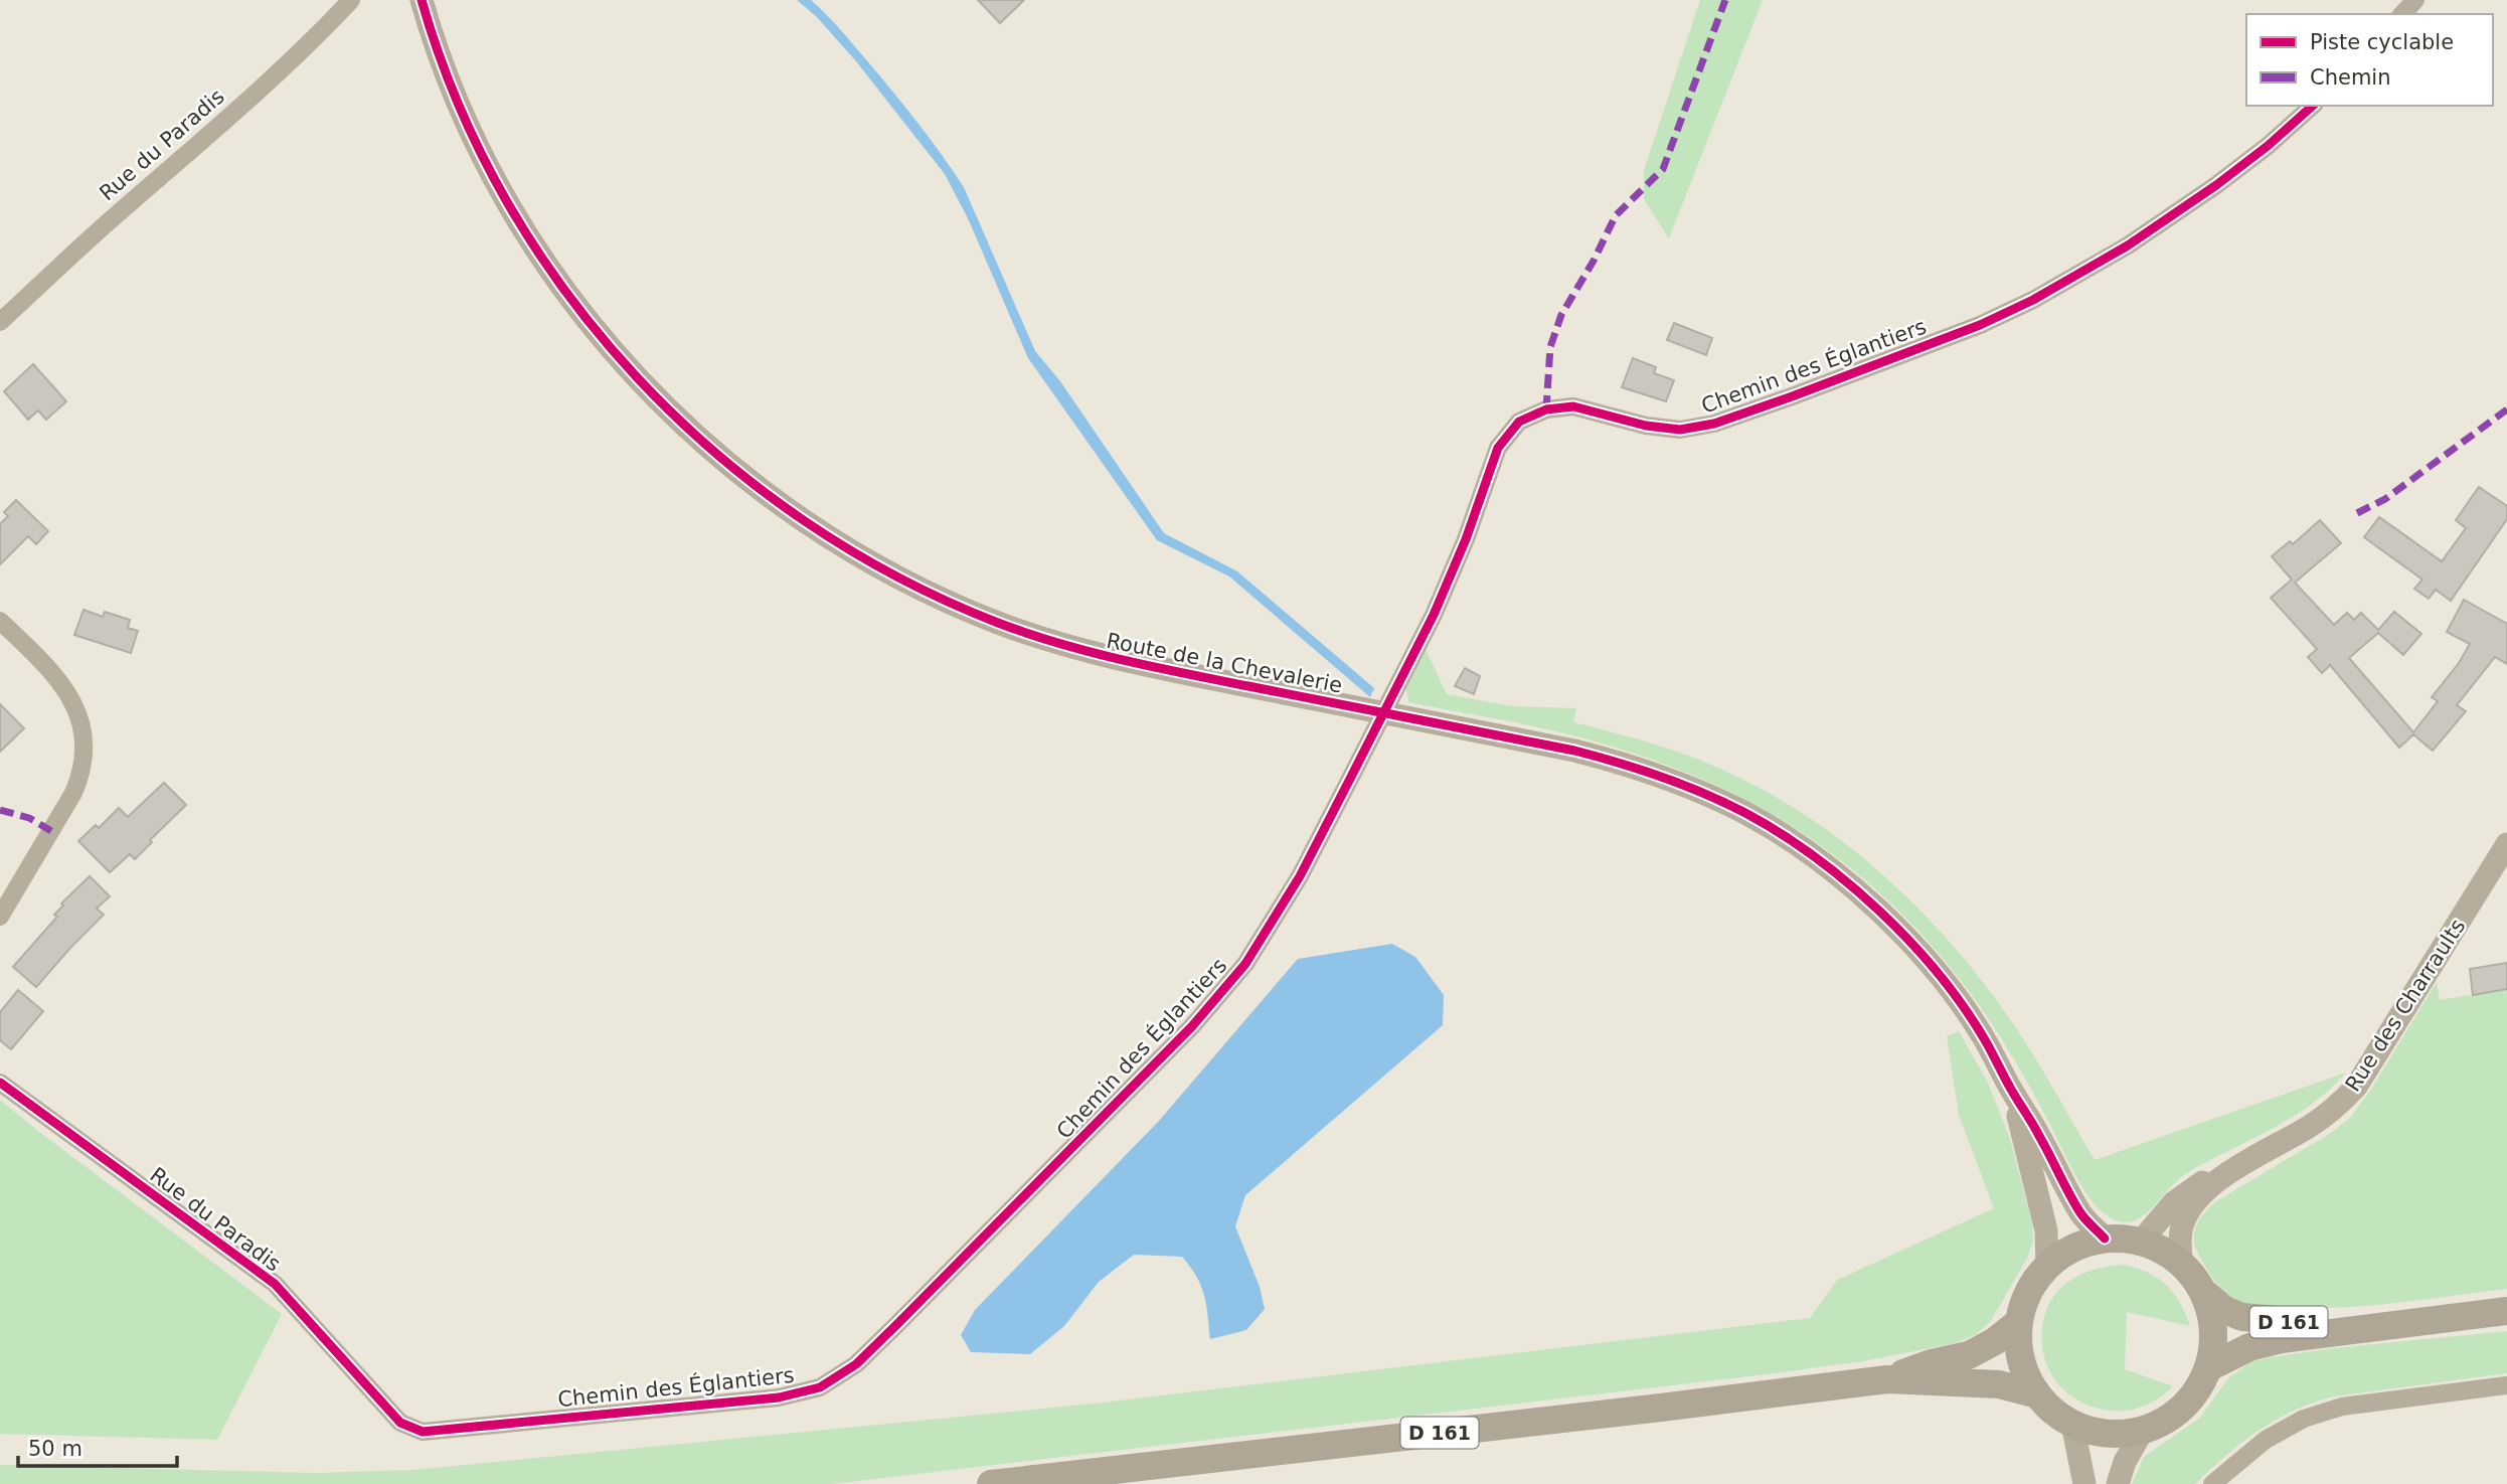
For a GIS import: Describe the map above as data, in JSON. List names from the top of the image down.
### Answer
{
  "streets": {
    "main road": ["D 161"],
    "street": [
      "Rue du Paradis",
      "Chemin des Églantiers",
      "Route de la Chevalerie",
      "Rue des Charraults"
    ]
  },
  "crossings": [
    ["Rue du Paradis", "Chemin des Églantiers"],
    ["Chemin des Églantiers", "Route de la Chevalerie"],
    ["Route de la Chevalerie", "Rue des Charraults"],
    ["Route de la Chevalerie", "D 161"],
    ["Rue des Charraults", "D 161"]
  ],
  "legend": ["Piste cyclable", "Chemin"],
  "scale_bar": "50 m"
}
